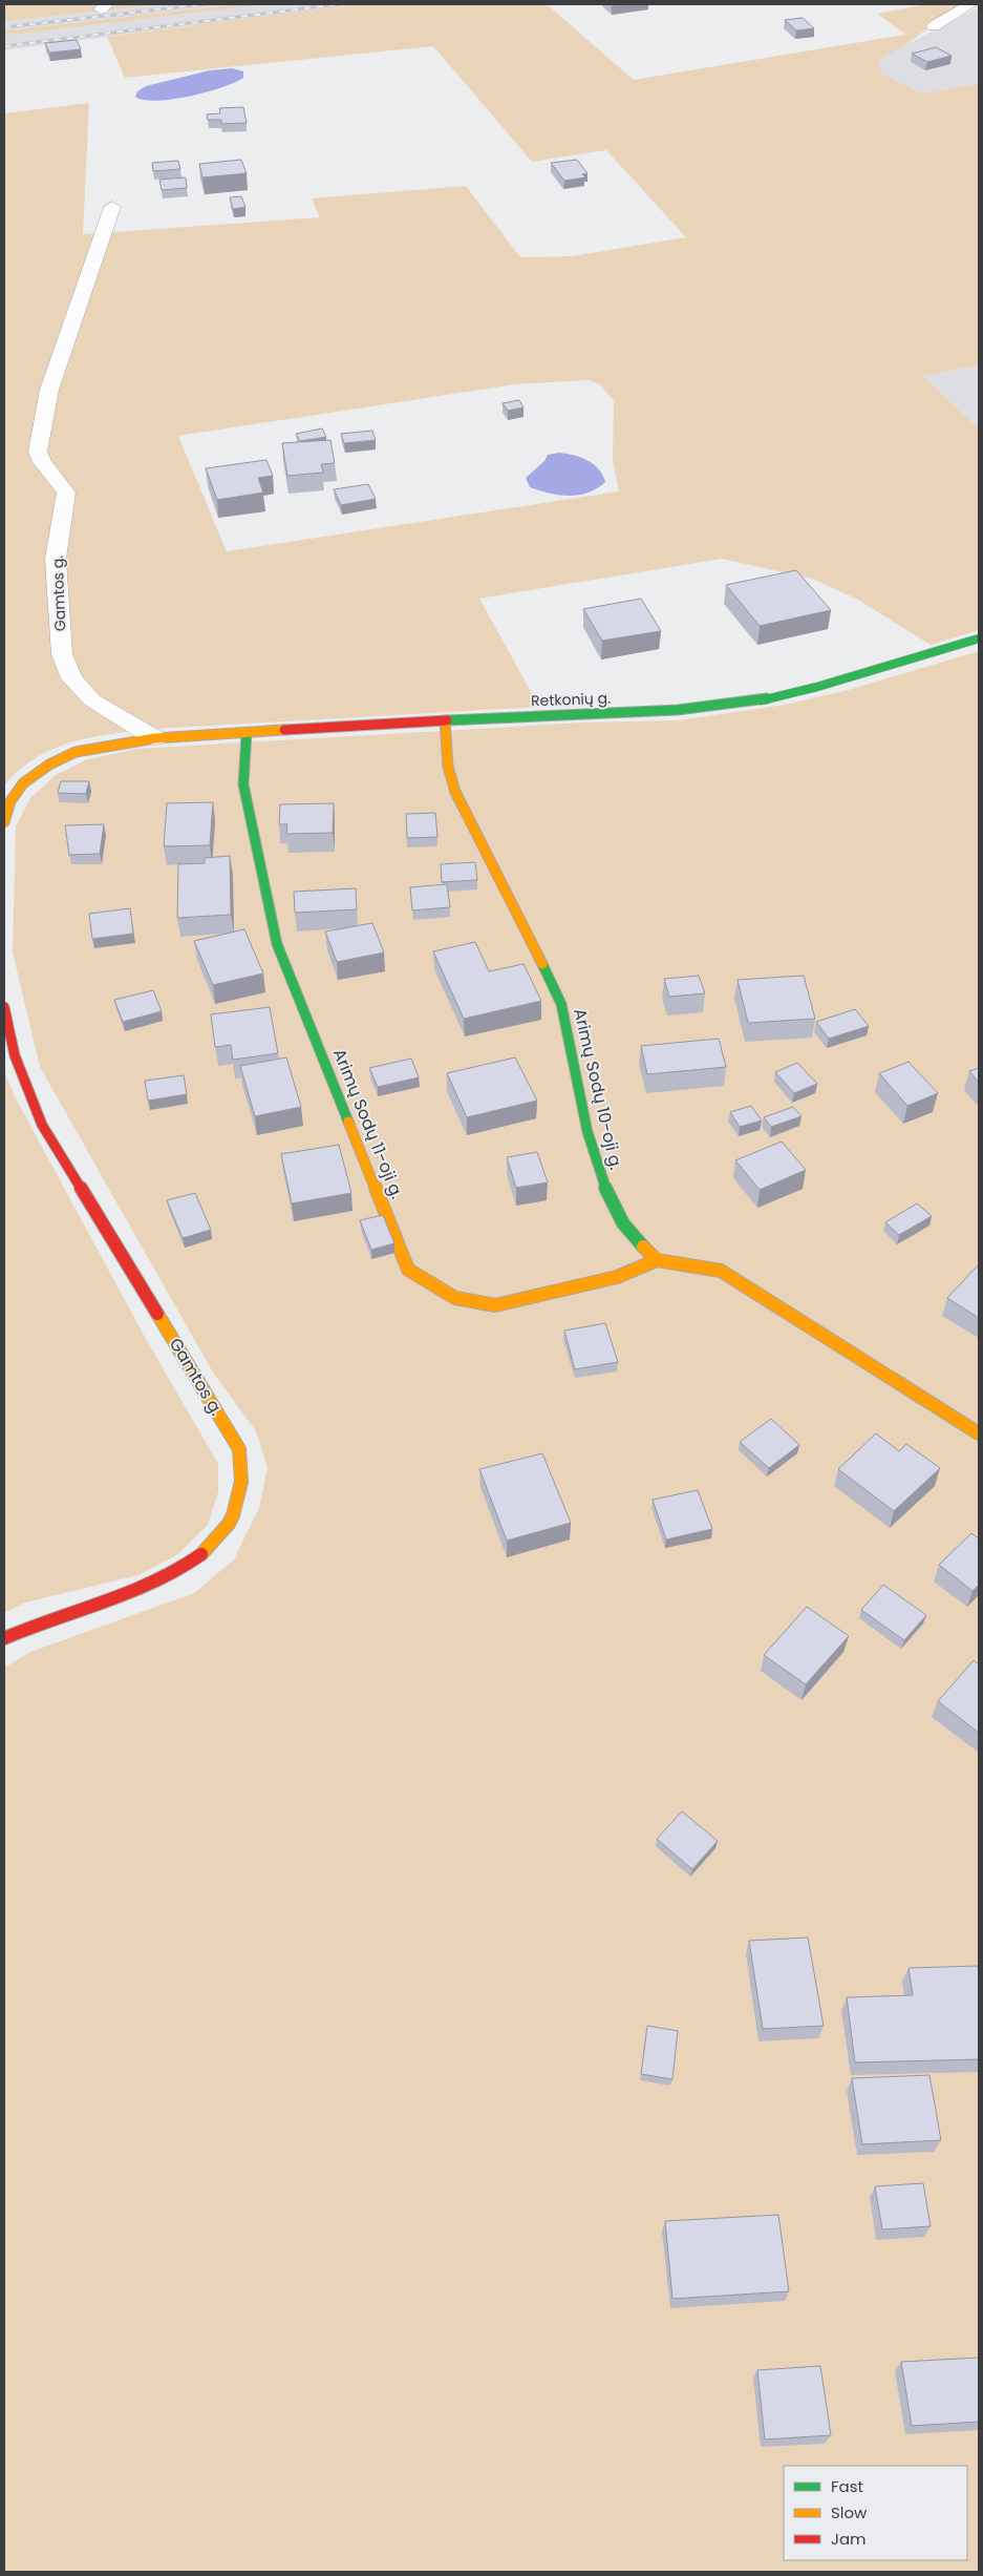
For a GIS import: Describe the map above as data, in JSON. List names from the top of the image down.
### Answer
{
  "streets": {
    "street": [
      "Gamtos g.",
      "Retkonių g.",
      "Arimų Sodų 10-oji g.",
      "Arimų Sodų 11-oji g."
    ]
  },
  "crossings": [
    ["Gamtos g.", "Retkonių g."],
    ["Retkonių g.", "Arimų Sodų 10-oji g."],
    ["Retkonių g.", "Arimų Sodų 11-oji g."],
    ["Arimų Sodų 10-oji g.", "Arimų Sodų 11-oji g."]
  ],
  "legend": ["Fast", "Slow", "Jam"]
}
